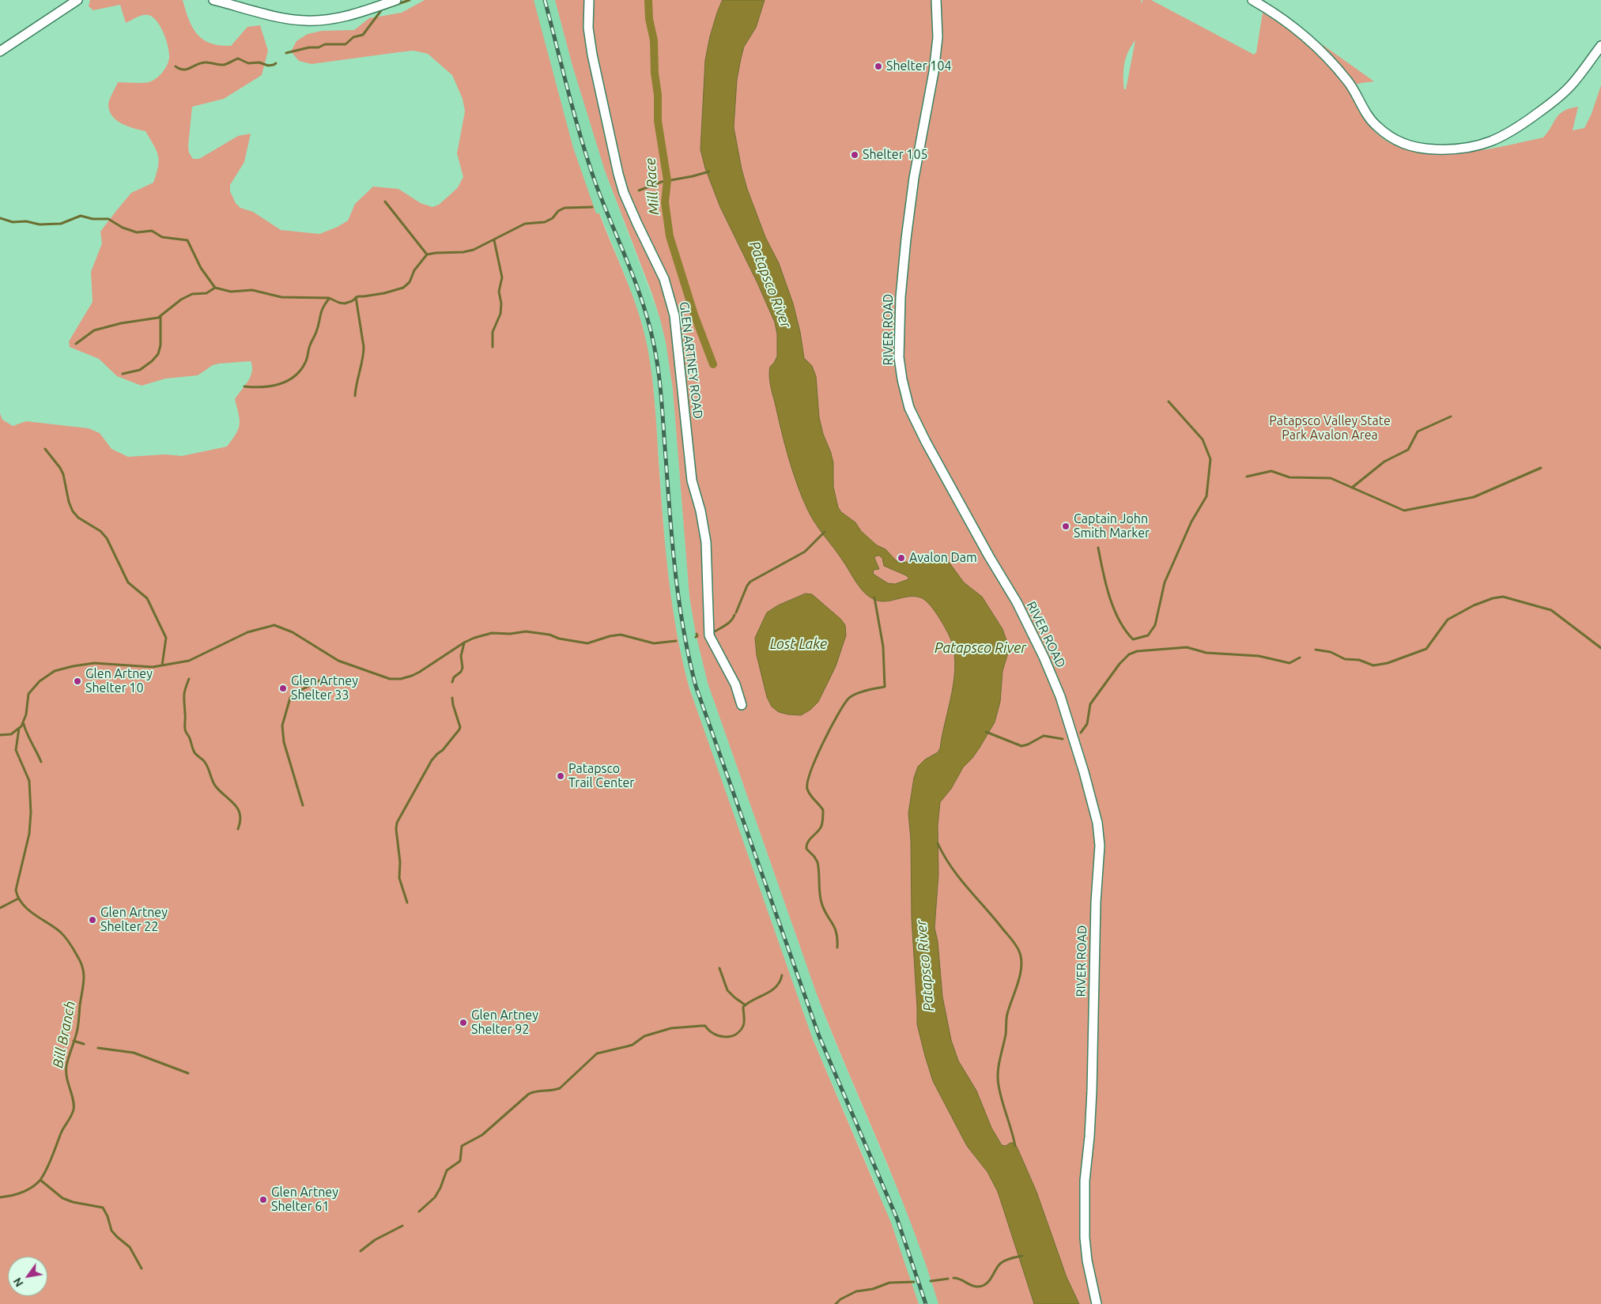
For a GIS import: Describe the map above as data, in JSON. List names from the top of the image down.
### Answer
{
  "streets": {
    "street": ["RIVER ROAD", "GLEN ARTNEY ROAD"]
  },
  "water": [
    "Mill Race",
    "Patapsco River",
    "Lost Lake",
    "Bill Branch"
  ],
  "parks": ["Patapsco Valley State Park Avalon Area"],
  "places": [
    "Shelter 104",
    "Shelter 105",
    "Captain John Smith Marker",
    "Avalon Dam",
    "Glen Artney Shelter 10",
    "Glen Artney Shelter 33",
    "Patapsco Trail Center",
    "Glen Artney Shelter 22",
    "Glen Artney Shelter 92",
    "Glen Artney Shelter 61"
  ],
  "north": "bottom left"
}
